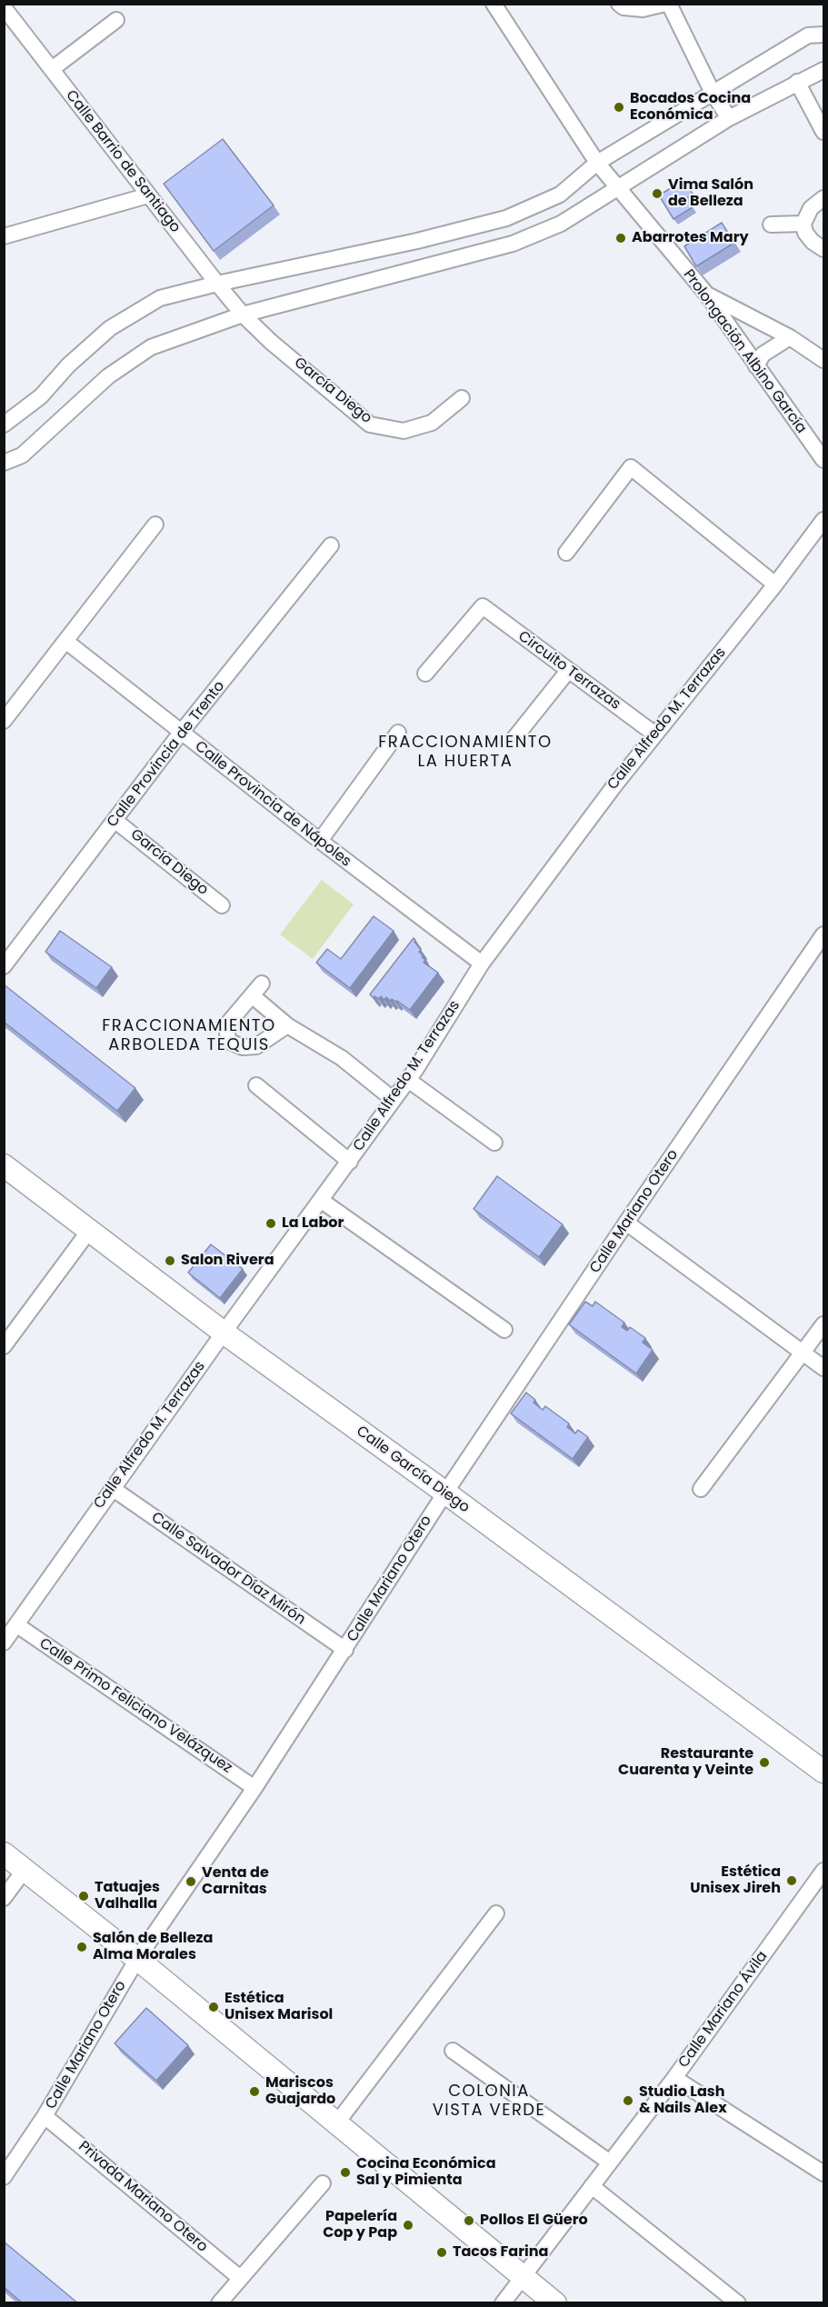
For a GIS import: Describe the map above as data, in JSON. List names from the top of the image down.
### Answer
{
  "streets": {
    "street": [
      "Calle Barrio de Santiago",
      "Prolongación Albino García",
      "García Diego",
      "Circuito Terrazas",
      "Calle Alfredo M. Terrazas",
      "Calle Provincia de Trento",
      "Calle Provincia de Nápoles",
      "Calle Mariano Otero",
      "Calle García Diego",
      "Calle Salvador Díaz Mirón",
      "Calle Primo Feliciano Velázquez",
      "Calle Mariano Ávila",
      "Privada Mariano Otero"
    ]
  },
  "crossings": [
    ["Calle Barrio de Santiago", "García Diego"],
    ["García Diego", "Calle Provincia de Trento"],
    ["Circuito Terrazas", "Calle Alfredo M. Terrazas"],
    ["Calle Alfredo M. Terrazas", "Calle Provincia de Nápoles"],
    ["Calle Alfredo M. Terrazas", "Calle García Diego"],
    ["Calle Alfredo M. Terrazas", "Calle Salvador Díaz Mirón"],
    ["Calle Alfredo M. Terrazas", "Calle Primo Feliciano Velázquez"],
    ["Calle Provincia de Trento", "Calle Provincia de Nápoles"],
    ["Calle Mariano Otero", "Calle García Diego"],
    ["Calle Mariano Otero", "Calle Salvador Díaz Mirón"],
    ["Calle Mariano Otero", "Calle Primo Feliciano Velázquez"],
    ["Calle Mariano Otero", "Privada Mariano Otero"]
  ],
  "districts": ["FRACCIONAMIENTO LA HUERTA", "FRACCIONAMIENTO ARBOLEDA TEQUIS", "COLONIA VISTA VERDE"],
  "places": [
    "Bocados Cocina Económica",
    "Vima Salón de Belleza",
    "Abarrotes Mary",
    "La Labor",
    "Salon Rivera",
    "Restaurante Cuarenta y Veinte",
    "Estética Unisex Jireh",
    "Venta de Carnitas",
    "Tatuajes Valhalla",
    "Salón de Belleza Alma Morales",
    "Estética Unisex Marisol",
    "Mariscos Guajardo",
    "Studio Lash & Nails Alex",
    "Cocina Económica Sal y Pimienta",
    "Pollos El Güero",
    "Papelería Cop y Pap",
    "Tacos Farina"
  ]
}
